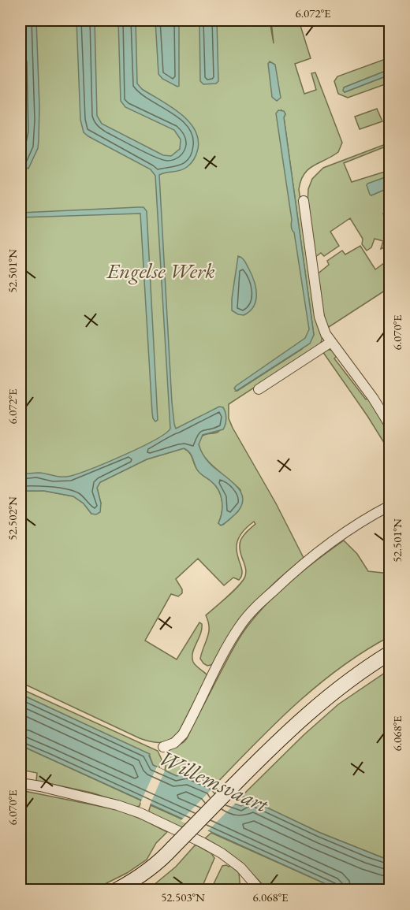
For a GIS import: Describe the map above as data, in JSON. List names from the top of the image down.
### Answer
{
  "water": ["Willemsvaart"],
  "parks": ["Engelse Werk"],
  "coordinates": [
    "6.072°E",
    "52.501°N",
    "6.070°E",
    "52.502°N",
    "6.068°E",
    "52.503°N"
  ]
}
